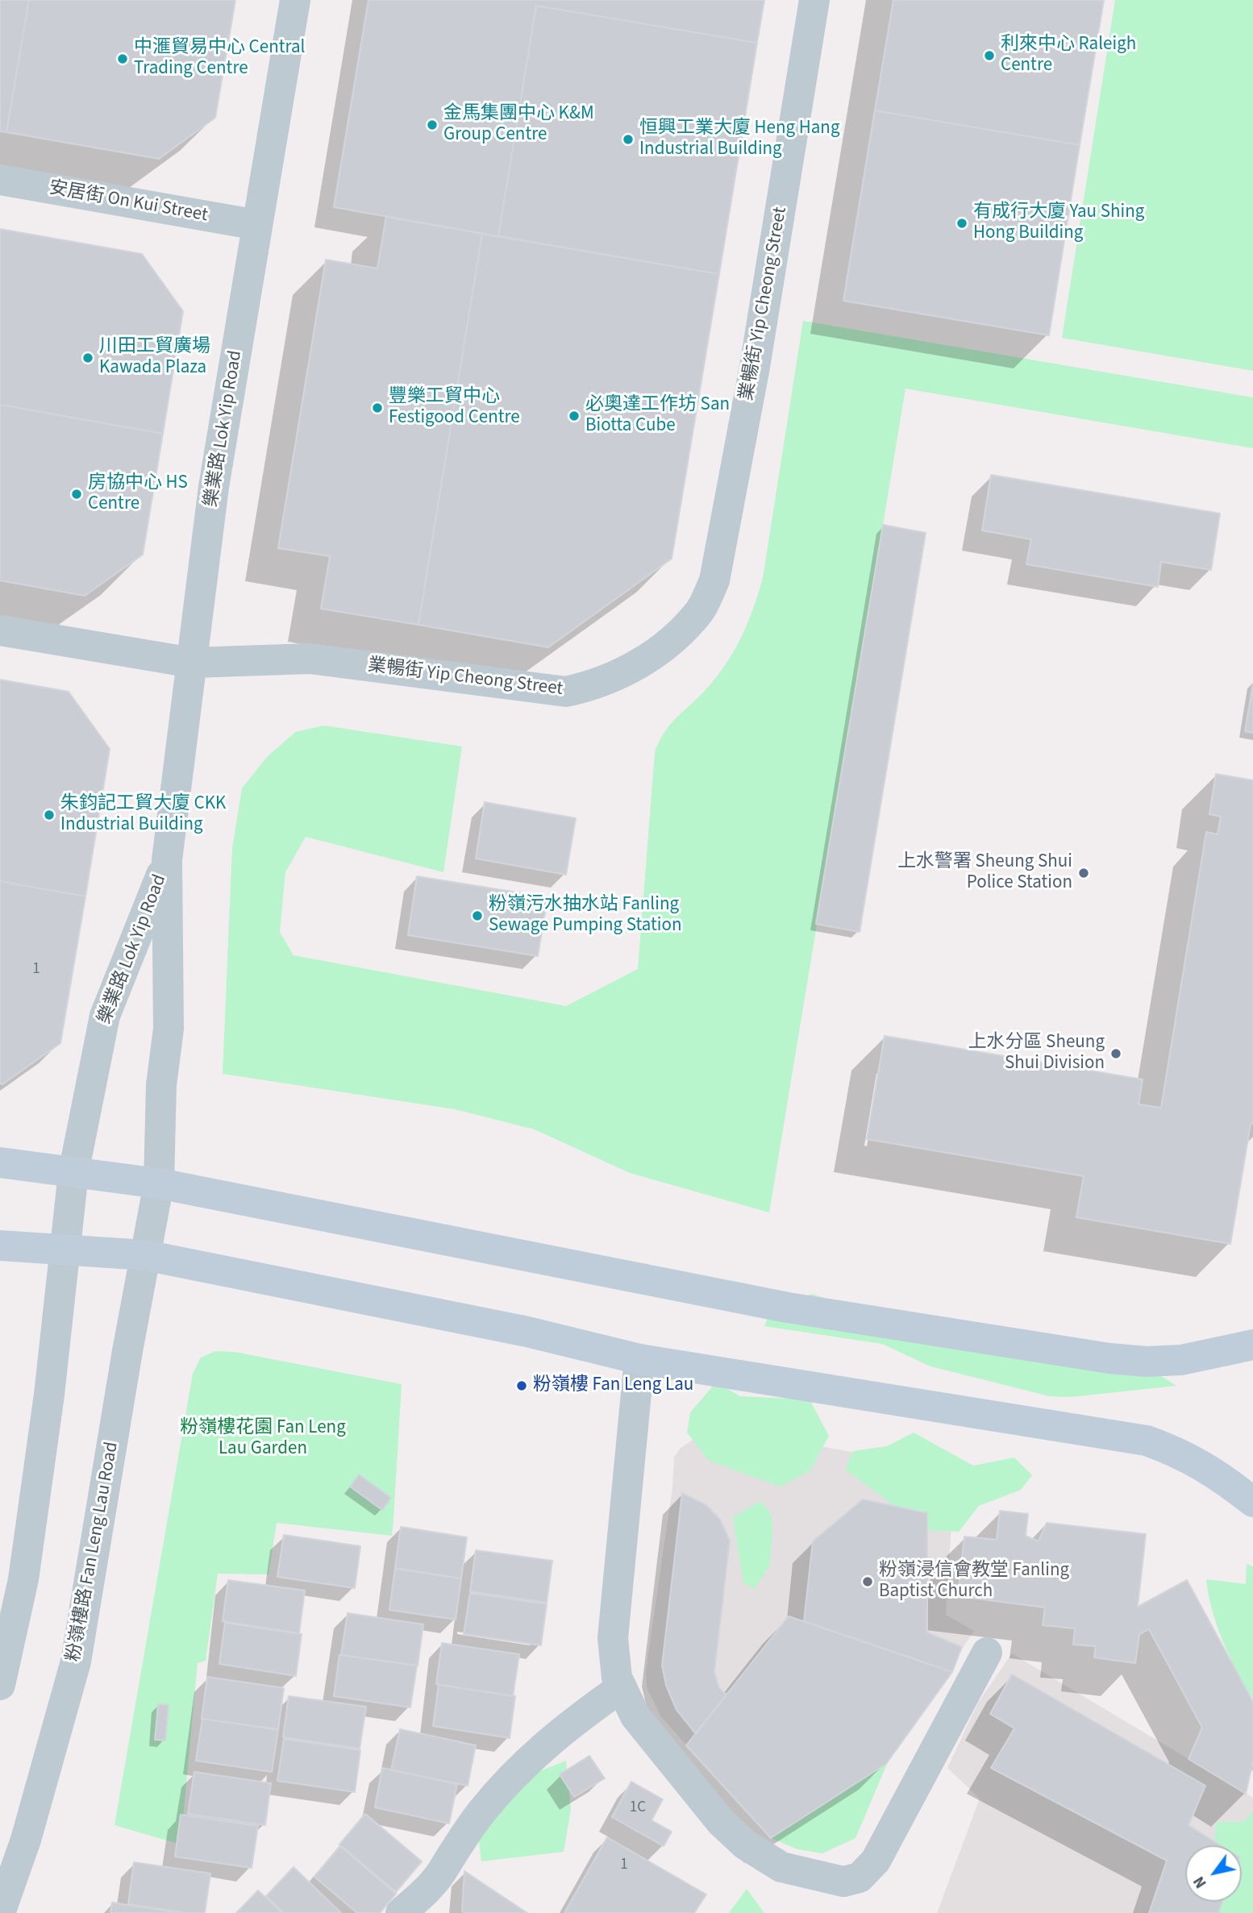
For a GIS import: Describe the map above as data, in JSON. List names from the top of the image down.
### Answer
{
  "streets": {
    "street": [
      "安居街 On Kui Street",
      "業暢街 Yip Cheong Street",
      "樂業路 Lok Yip Road",
      "粉嶺樓路 Fan Leng Lau Road"
    ]
  },
  "crossings": [
    ["安居街 On Kui Street", "樂業路 Lok Yip Road"],
    ["業暢街 Yip Cheong Street", "樂業路 Lok Yip Road"],
    ["樂業路 Lok Yip Road", "粉嶺樓路 Fan Leng Lau Road"]
  ],
  "parks": ["粉嶺樓花園 Fan Leng Lau Garden"],
  "places": [
    "利來中心 Raleigh Centre",
    "中滙貿易中心 Central Trading Centre",
    "金馬集團中心 K&M Group Centre",
    "恒興工業大廈 Heng Hang Industrial Building",
    "有成行大廈 Yau Shing Hong Building",
    "川田工貿廣場 Kawada Plaza",
    "豐樂工貿中心 Festigood Centre",
    "必奧達工作坊 San Biotta Cube",
    "房協中心 HS Centre",
    "朱鈞記工貿大廈 CKK Industrial Building",
    "上水警署 Sheung Shui Police Station",
    "粉嶺污水抽水站 Fanling Sewage Pumping Station",
    "上水分區 Sheung Shui Division",
    "粉嶺樓 Fan Leng Lau",
    "粉嶺浸信會教堂 Fanling Baptist Church"
  ],
  "house_numbers": ["1", "1C", "1"],
  "north": "bottom left"
}
